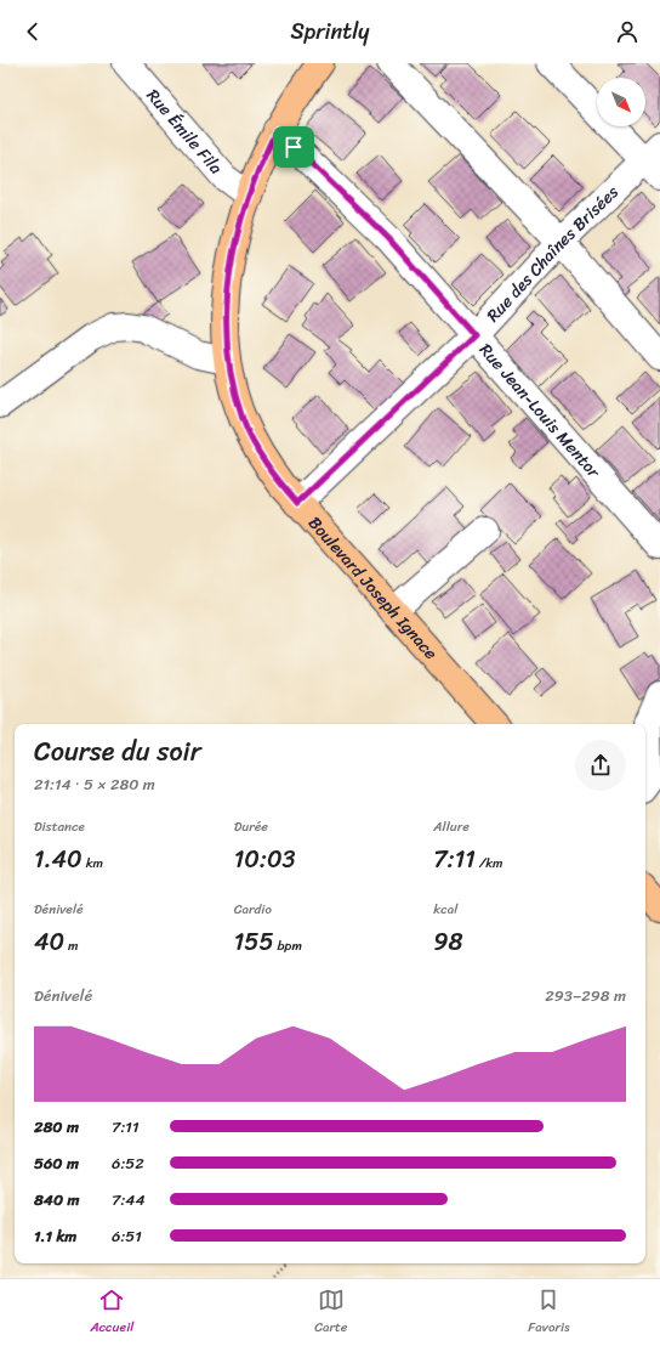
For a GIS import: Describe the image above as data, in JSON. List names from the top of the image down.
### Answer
{
  "streets": {
    "main road": ["Boulevard Joseph Ignace"],
    "street": ["Rue Émile Fila", "Rue des Chaînes Brisées", "Rue Jean-Louis Mentor"]
  },
  "crossings": [
    ["Rue Émile Fila", "Boulevard Joseph Ignace"],
    ["Rue des Chaînes Brisées", "Rue Jean-Louis Mentor"],
    ["Rue des Chaînes Brisées", "Boulevard Joseph Ignace"],
    ["Rue Jean-Louis Mentor", "Boulevard Joseph Ignace"]
  ],
  "north": "bottom right",
  "page": {
    "header": "Sprintly",
    "heading": ["Course du soir", "21:14 · 5 × 280 m"],
    "stats": [
      ["Distance", "1.40 km"],
      ["Durée", "10:03"],
      ["Allure", "7:11 /km"],
      ["Dénivelé", "40 m"],
      ["Cardio", "155 bpm"],
      ["kcal", "98"]
    ],
    "chart": ["Dénivelé", "293–298 m"],
    "list": [
      {
        "name": "280 m",
        "note": "7:11"
      },
      {
        "name": "560 m",
        "note": "6:52"
      },
      {
        "name": "840 m",
        "note": "7:44"
      },
      {
        "name": "1.1 km",
        "note": "6:51"
      }
    ],
    "tabs": ["Accueil", "Carte", "Favoris"]
  }
}
